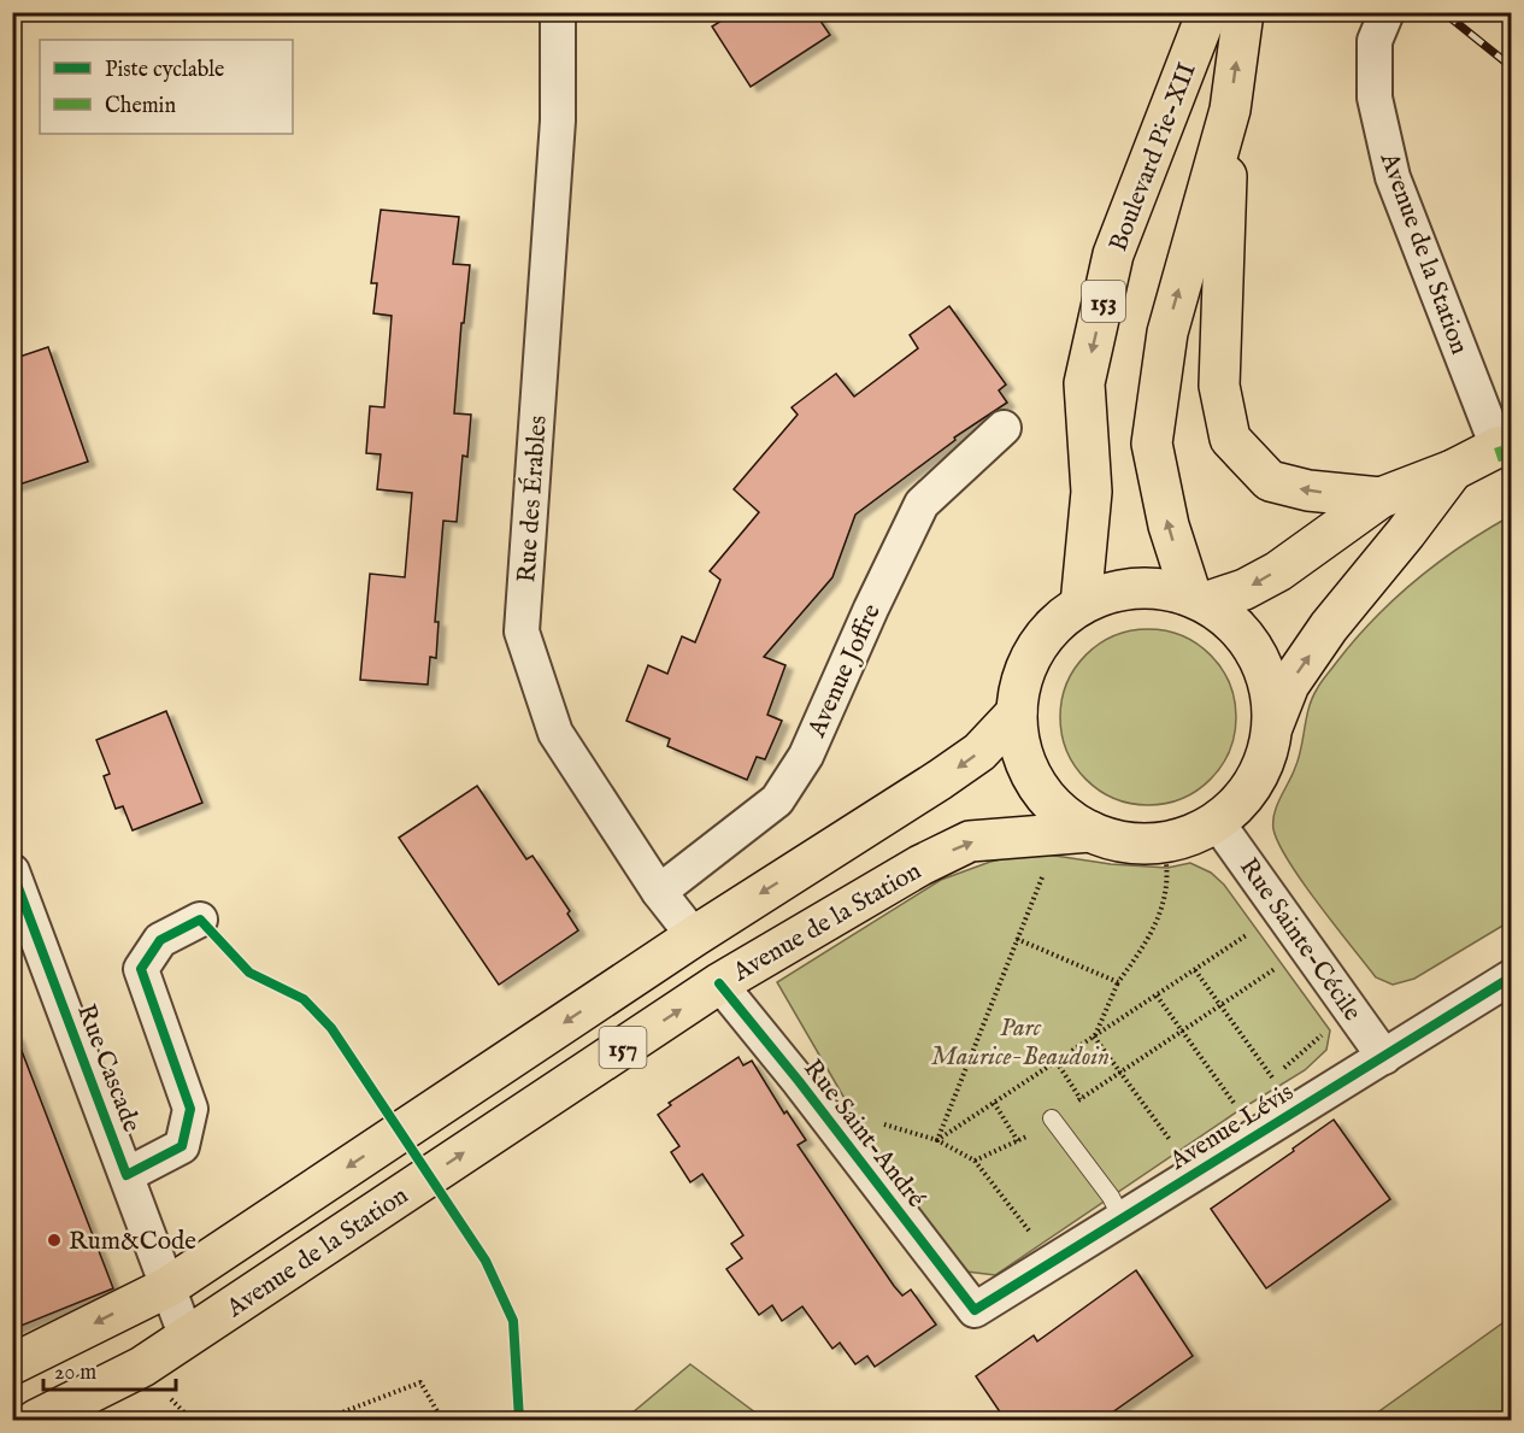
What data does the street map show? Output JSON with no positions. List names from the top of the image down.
{
  "streets": {
    "main road": [
      "Boulevard Pie-XII",
      "Avenue de la Station",
      "153",
      "157"
    ],
    "street": [
      "Rue des Érables",
      "Avenue Joffre",
      "Rue Sainte-Cécile",
      "Rue Cascade",
      "Avenue Lévis",
      "Rue Saint-André"
    ]
  },
  "crossings": [
    ["Boulevard Pie-XII", "Avenue de la Station"],
    ["Boulevard Pie-XII", "Rue Sainte-Cécile"],
    ["Avenue de la Station", "Rue des Érables"],
    ["Avenue de la Station", "Rue Sainte-Cécile"],
    ["Avenue de la Station", "Rue Cascade"],
    ["Avenue de la Station", "Rue Saint-André"],
    ["Rue des Érables", "Avenue Joffre"],
    ["Rue Sainte-Cécile", "Avenue Lévis"],
    ["Avenue Lévis", "Rue Saint-André"]
  ],
  "parks": ["Parc Maurice-Beaudoin"],
  "places": ["Rum&Code"],
  "legend": ["Piste cyclable", "Chemin"],
  "scale_bar": "20 m"
}
